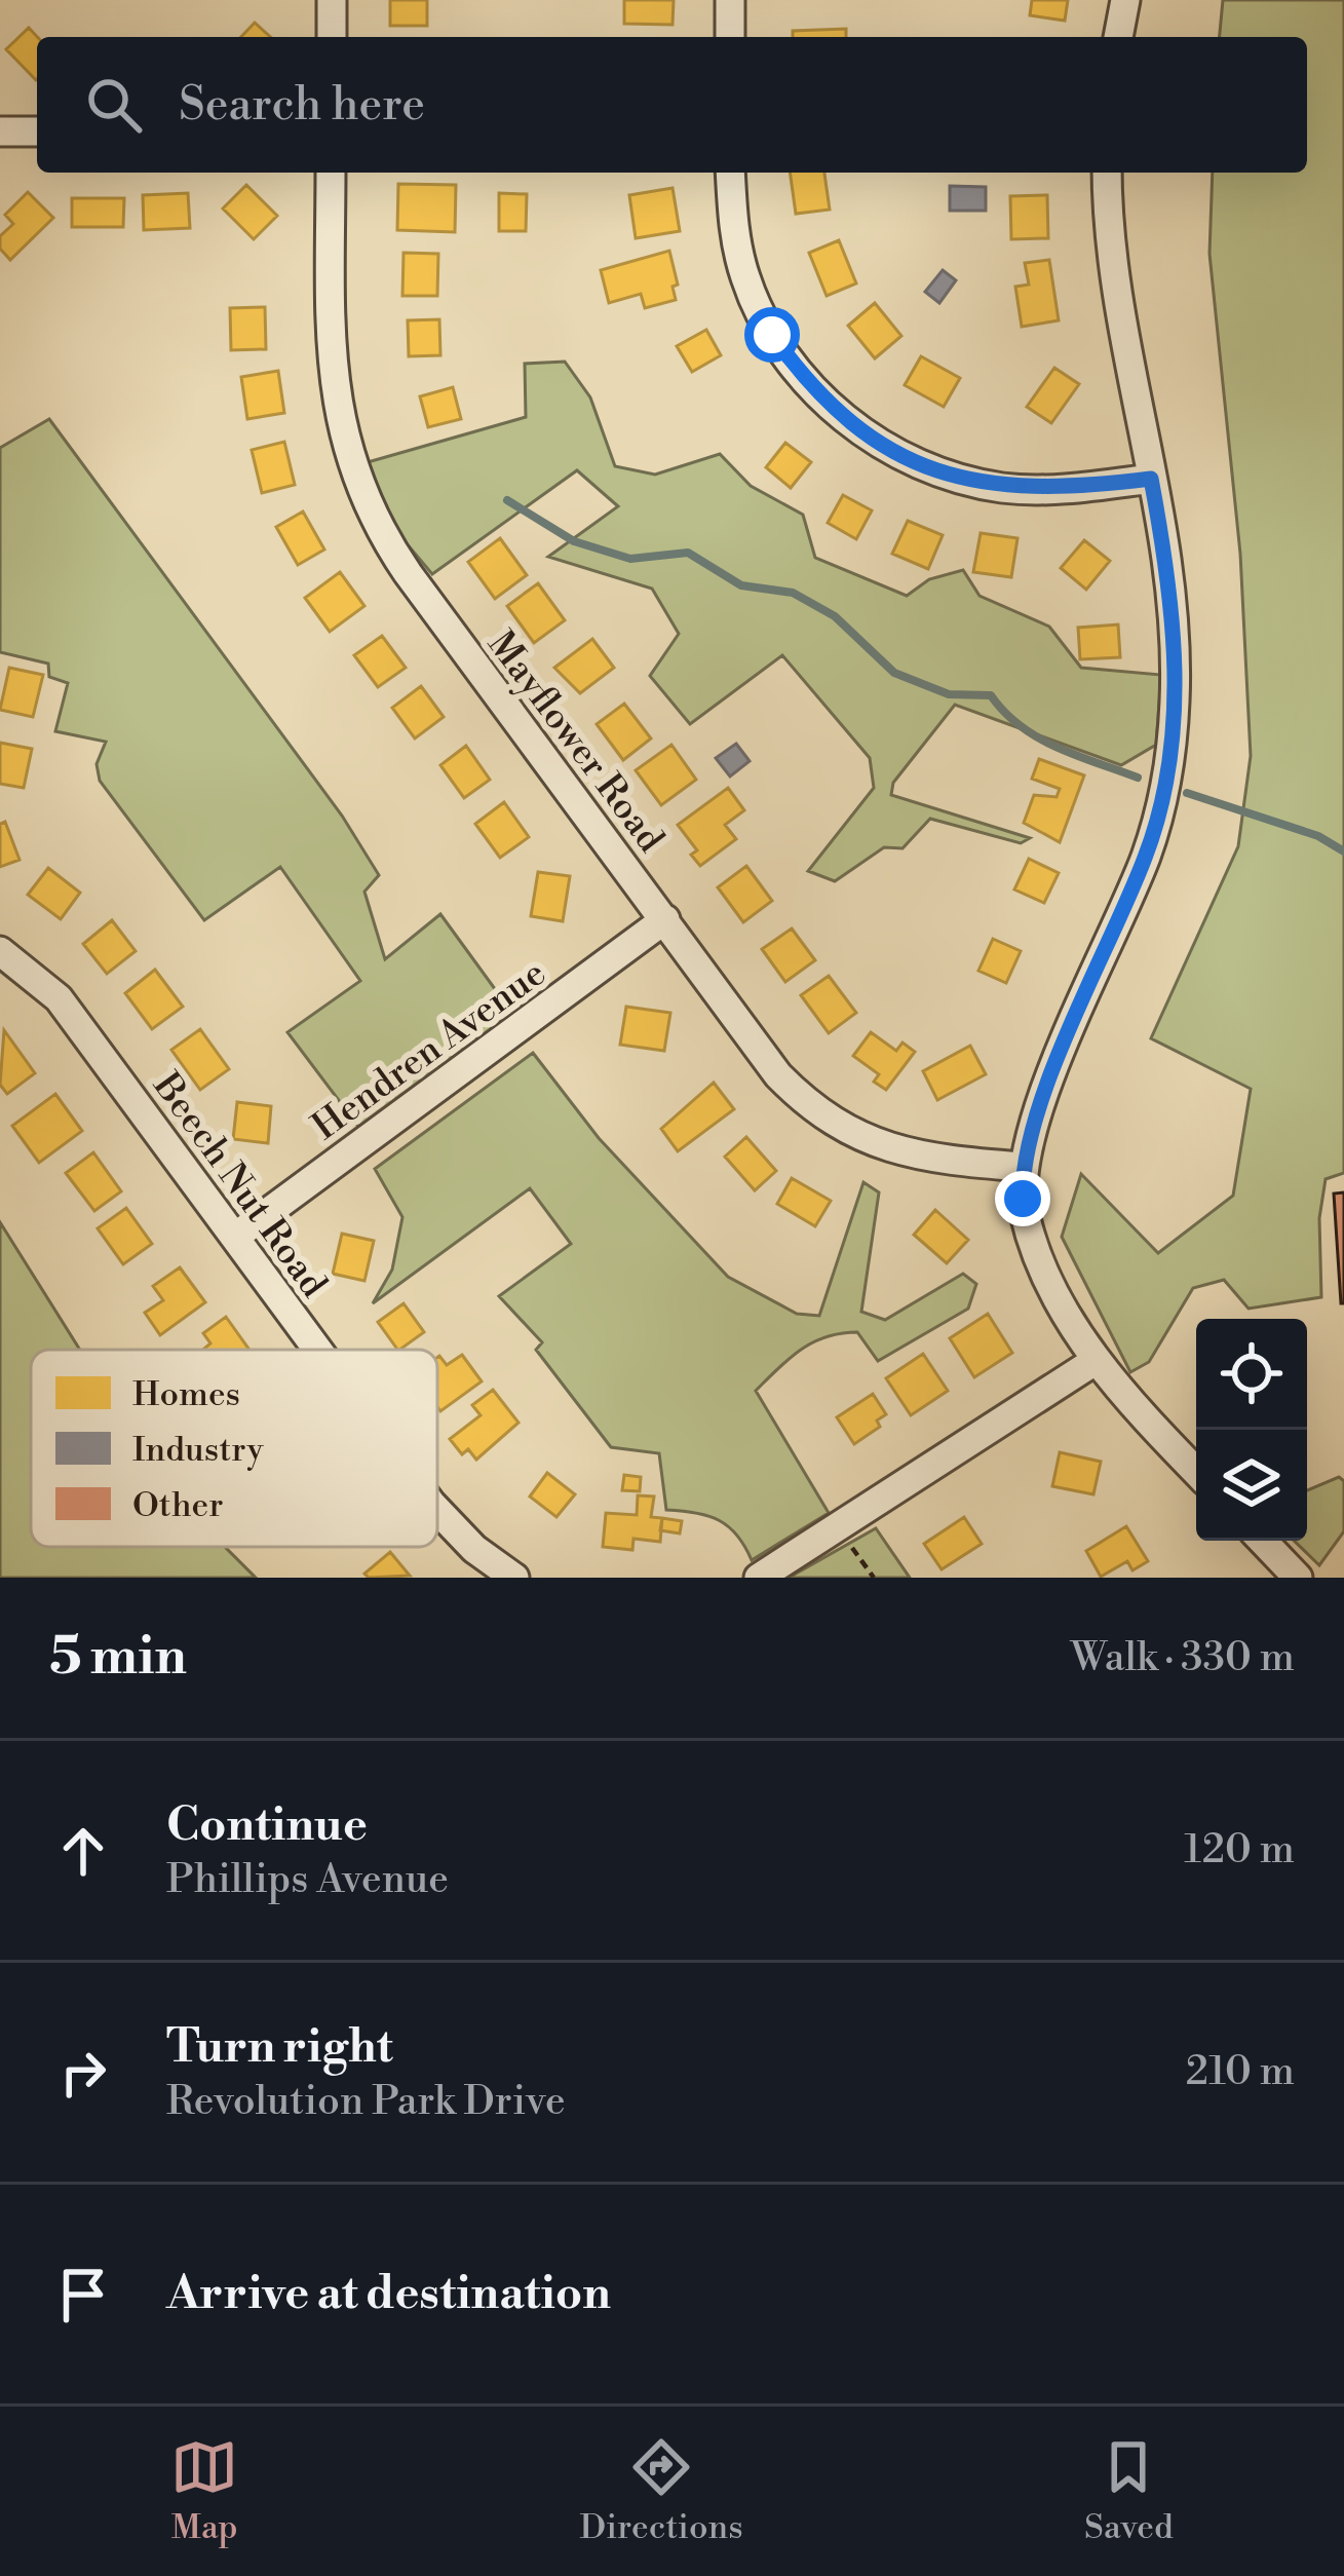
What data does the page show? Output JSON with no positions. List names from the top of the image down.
{
  "streets": {
    "street": ["Mayflower Road", "Hendren Avenue", "Beech Nut Road"]
  },
  "crossings": [
    ["Mayflower Road", "Hendren Avenue"],
    ["Hendren Avenue", "Beech Nut Road"]
  ],
  "legend": ["Homes", "Industry", "Other"],
  "page": {
    "search": "Search here",
    "heading": ["5 min", "Walk · 330 m"],
    "list": [
      ["Continue", "Phillips Avenue", "120 m"],
      ["Turn right", "Revolution Park Drive", "210 m"],
      "Arrive at destination"
    ],
    "nav": ["Map", "Directions", "Saved"]
  }
}
